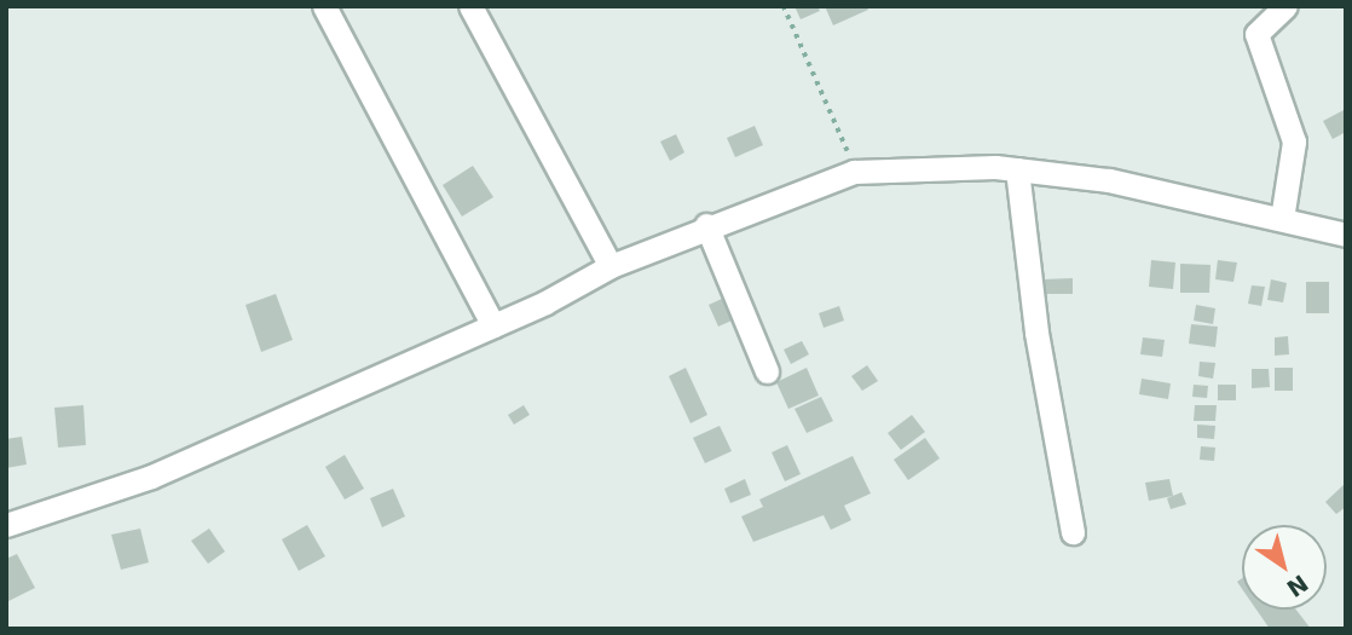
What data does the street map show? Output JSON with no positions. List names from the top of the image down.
{
  "north": "bottom right"
}
